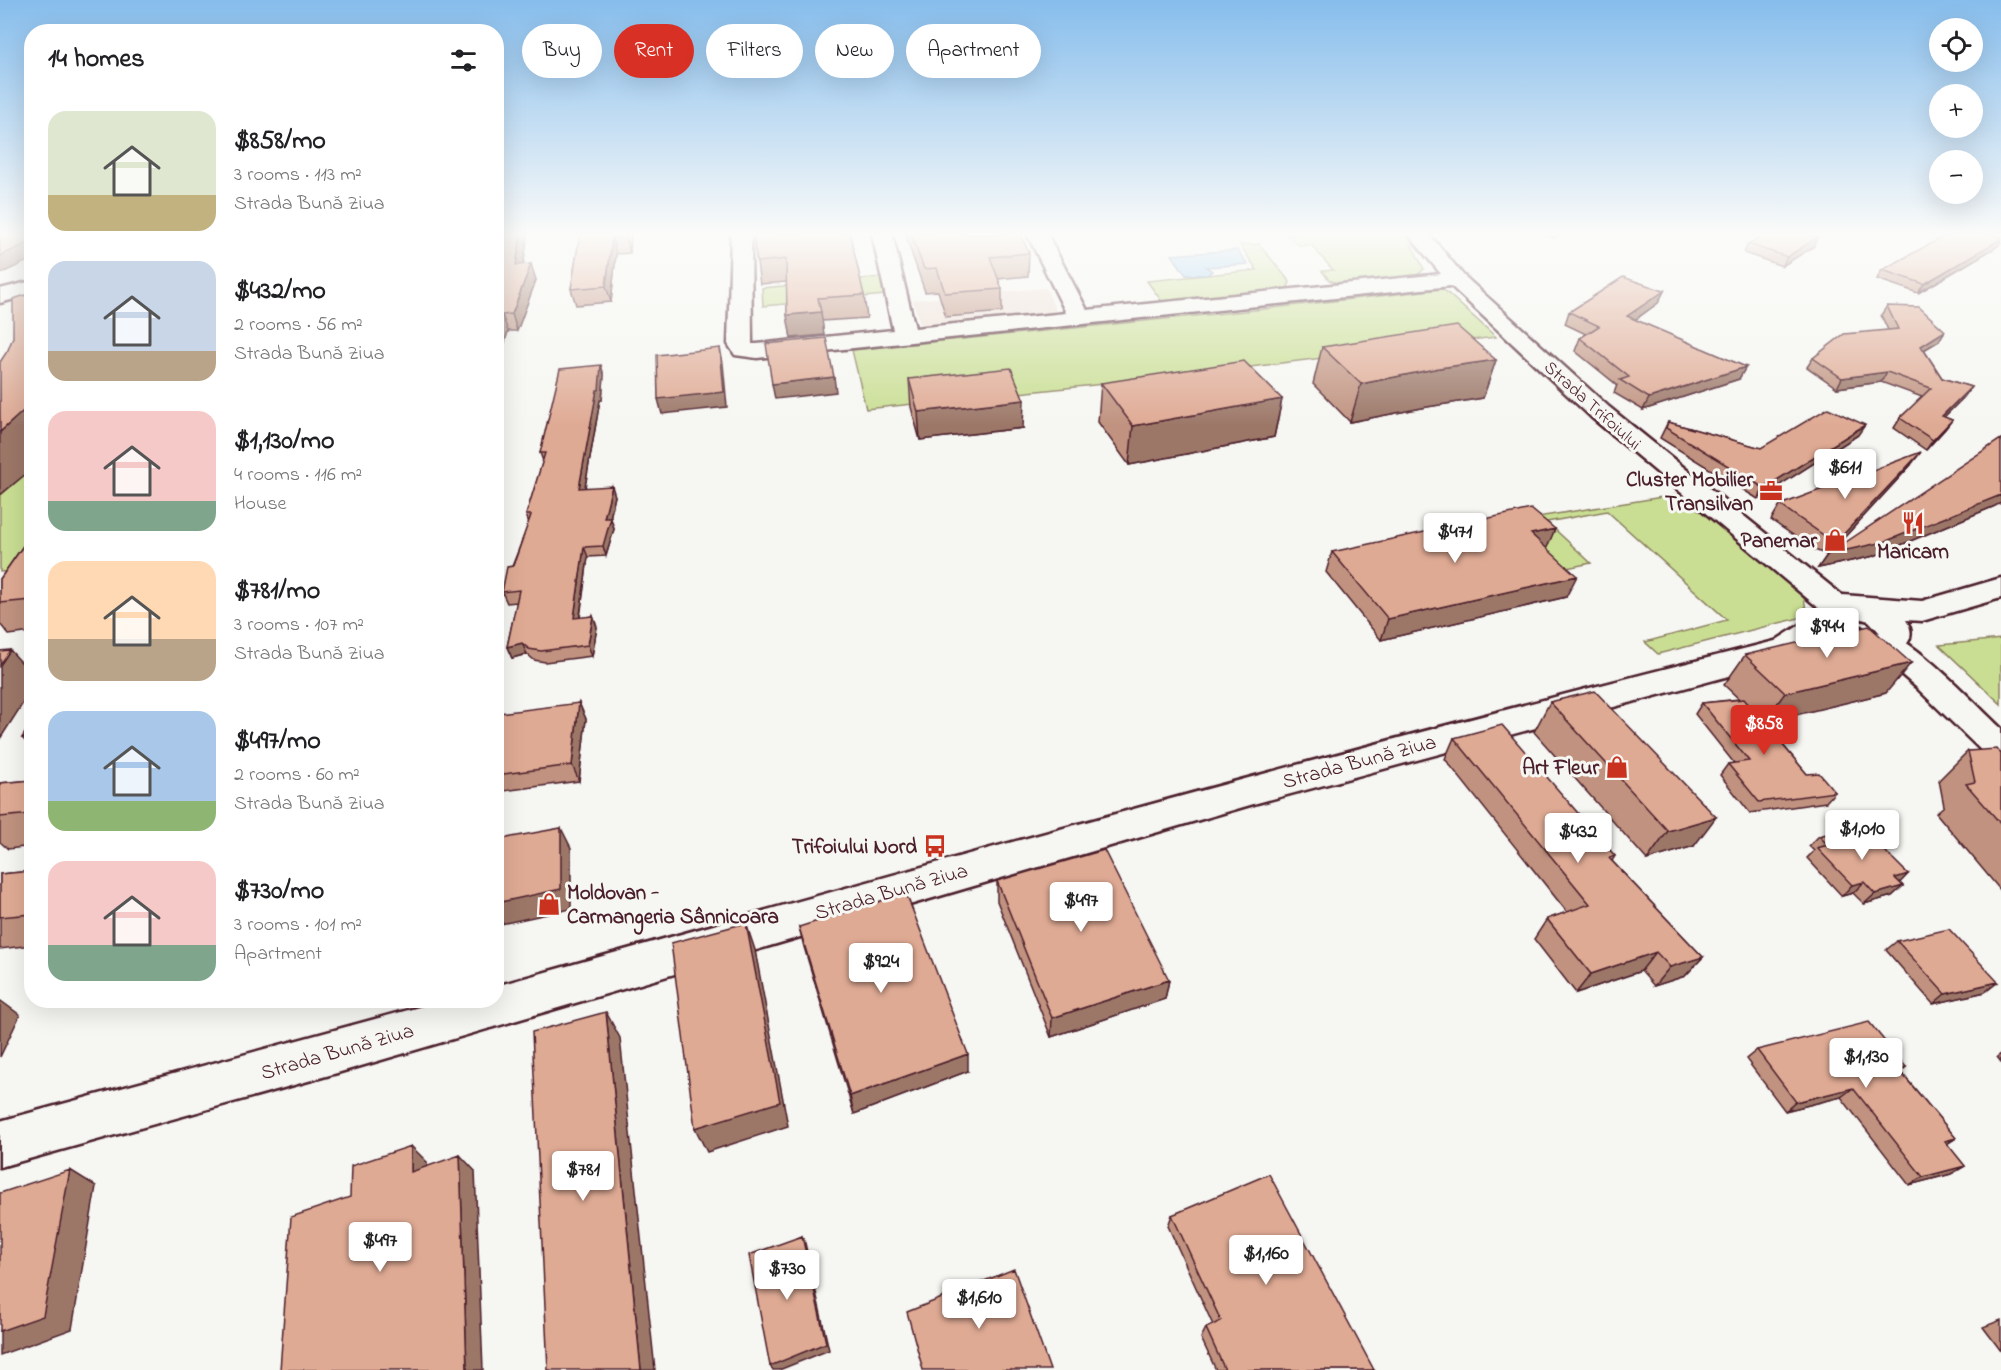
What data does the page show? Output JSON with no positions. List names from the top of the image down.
{
  "streets": {
    "street": ["Strada Trifoiului", "Strada Bună Ziua"]
  },
  "crossings": [
    ["Strada Trifoiului", "Strada Bună Ziua"]
  ],
  "places": {
    "office": ["Cluster Mobilier Transilvan"],
    "restaurant": ["Maricarn"],
    "shop": ["Panemar", "Art Fleur", "Moldovan - Carmangeria Sânnicoara"],
    "bus stop": ["Trifoiului Nord"]
  },
  "page": {
    "map_buttons": ["+", "−"],
    "chip": [
      "Buy",
      "Rent",
      "Filters",
      "New",
      "Apartment"
    ],
    "heading": "14 homes",
    "list": [
      {
        "name": "$858/mo",
        "note": "3 rooms · 113 m² · Strada Bună Ziua"
      },
      {
        "name": "$432/mo",
        "note": "2 rooms · 56 m² · Strada Bună Ziua"
      },
      {
        "name": "$1,130/mo",
        "note": "4 rooms · 116 m² · House"
      },
      {
        "name": "$781/mo",
        "note": "3 rooms · 107 m² · Strada Bună Ziua"
      },
      {
        "name": "$497/mo",
        "note": "2 rooms · 60 m² · Strada Bună Ziua"
      },
      {
        "name": "$730/mo",
        "note": "3 rooms · 101 m² · Apartment"
      }
    ],
    "price": [
      "$611",
      "$471",
      "$944",
      "$858",
      "$1,010",
      "$432",
      "$497",
      "$924",
      "$1,130",
      "$781",
      "$497",
      "$1,160",
      "$730",
      "$1,610"
    ]
  }
}
